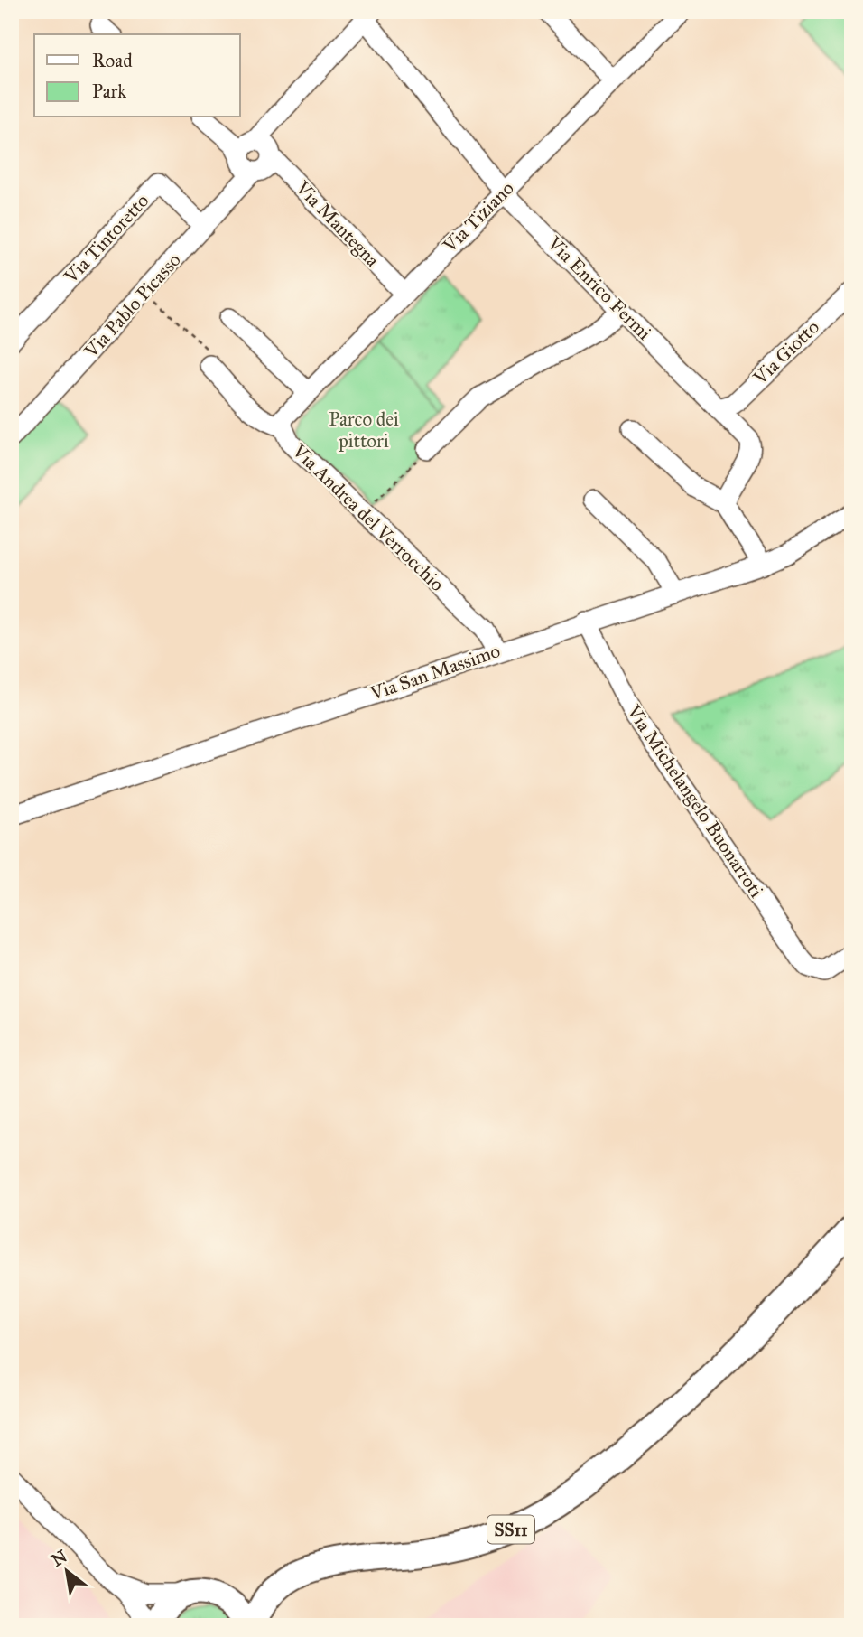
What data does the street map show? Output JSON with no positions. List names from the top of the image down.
{
  "streets": {
    "main road": ["SS11"],
    "street": [
      "Via Tiziano",
      "Via Mantegna",
      "Via Tintoretto",
      "Via Enrico Fermi",
      "Via Pablo Picasso",
      "Via Giotto",
      "Via Andrea del Verrocchio",
      "Via San Massimo",
      "Via Michelangelo Buonarroti"
    ]
  },
  "crossings": [
    ["Via Tiziano", "Via Mantegna"],
    ["Via Tiziano", "Via Enrico Fermi"],
    ["Via Tiziano", "Via Andrea del Verrocchio"],
    ["Via Mantegna", "Via Pablo Picasso"],
    ["Via Tintoretto", "Via Pablo Picasso"],
    ["Via Enrico Fermi", "Via Giotto"],
    ["Via Andrea del Verrocchio", "Via San Massimo"],
    ["Via San Massimo", "Via Michelangelo Buonarroti"]
  ],
  "parks": ["Parco dei pittori"],
  "legend": ["Road", "Park"],
  "north": "top left"
}
